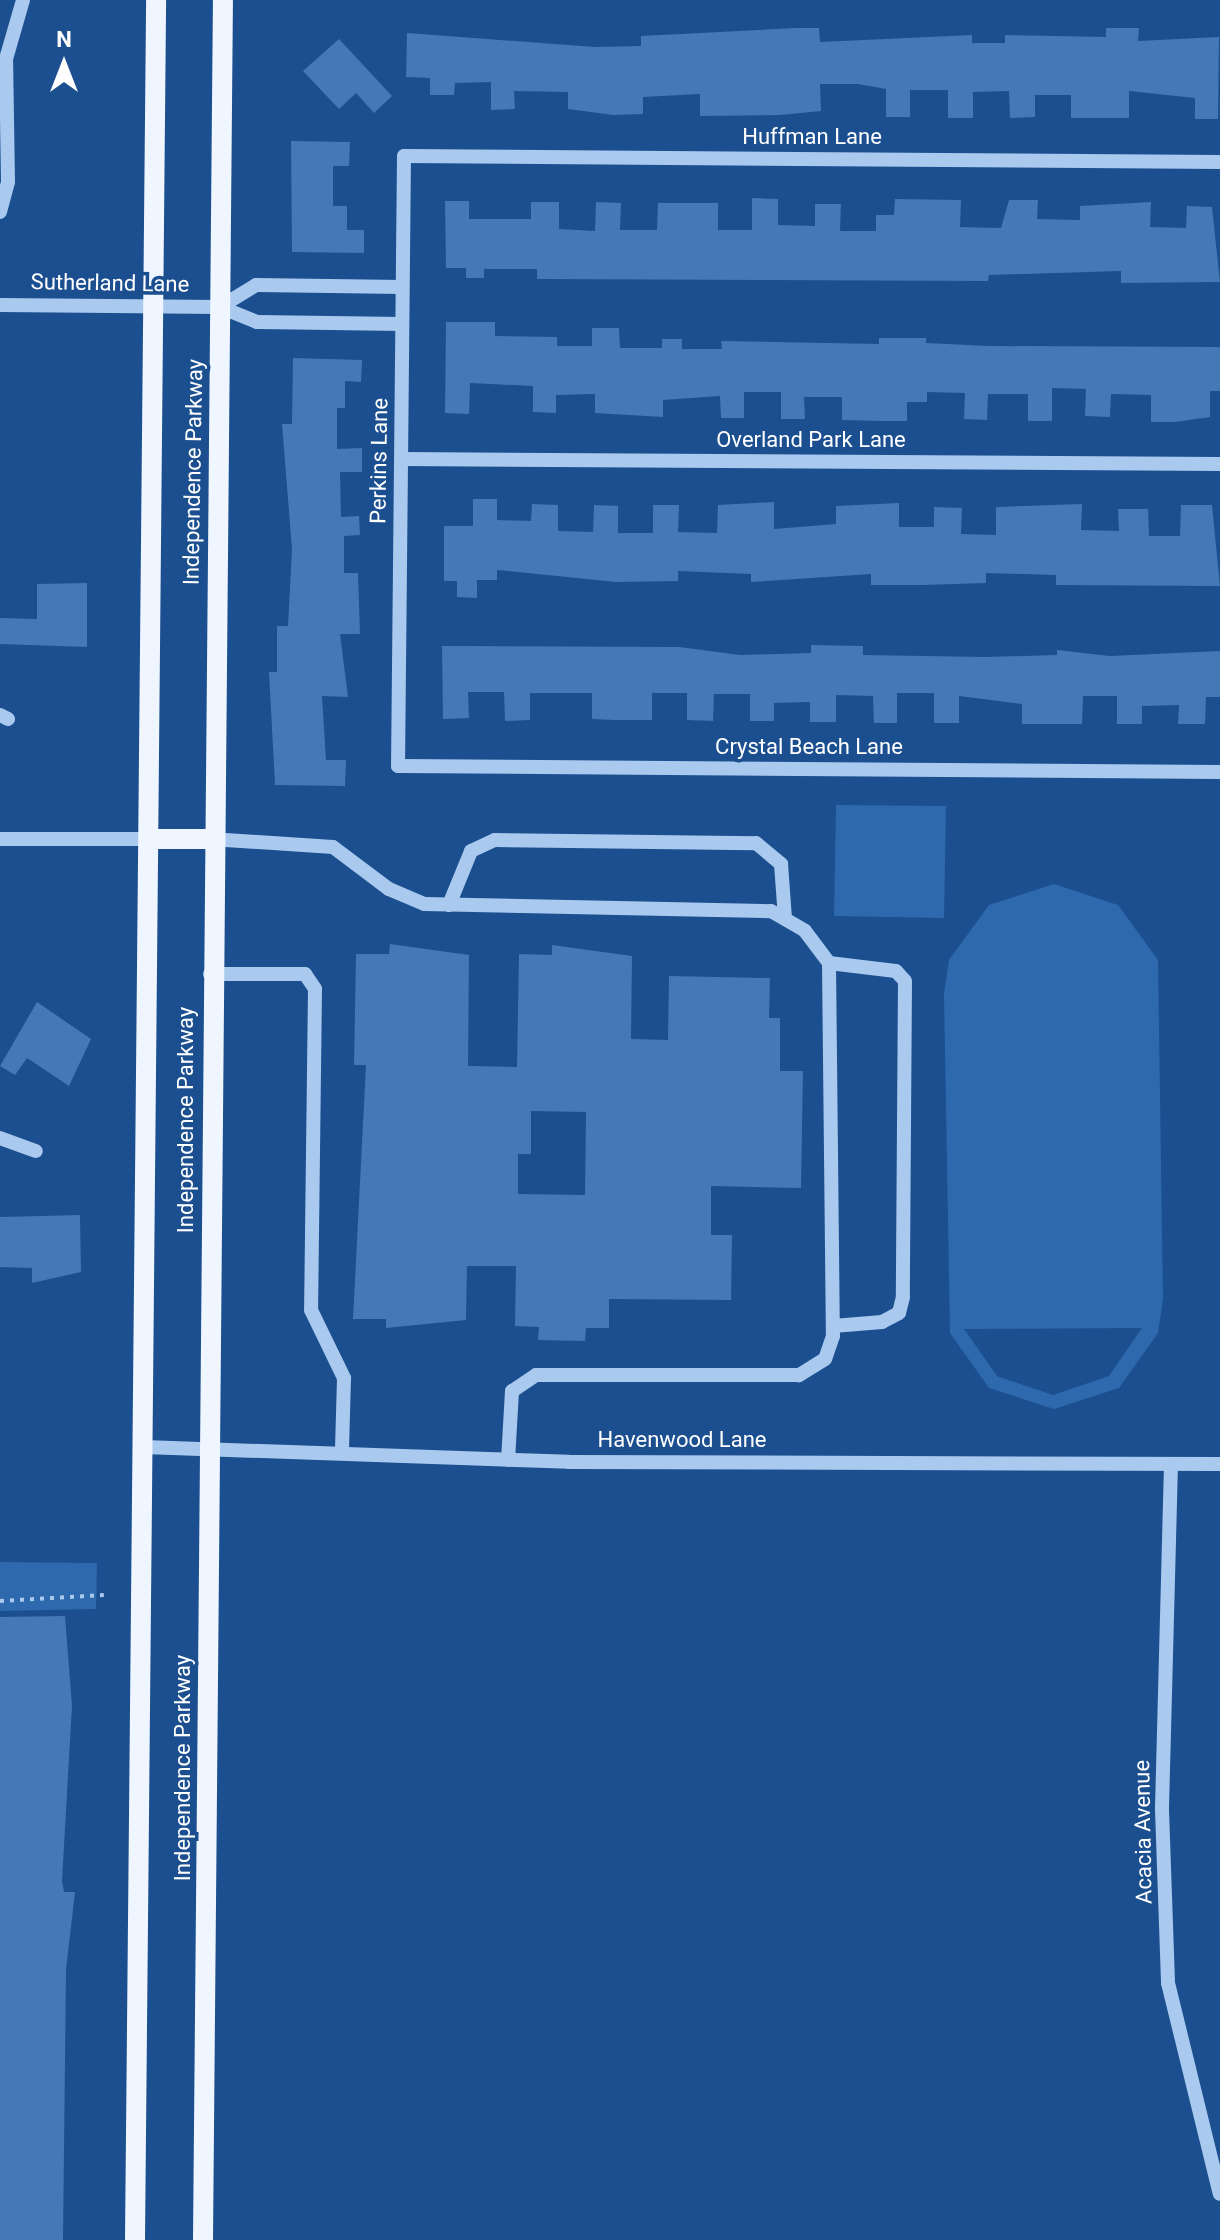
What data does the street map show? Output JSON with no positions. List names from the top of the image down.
{
  "streets": {
    "main road": ["Independence Parkway"],
    "street": [
      "Huffman Lane",
      "Sutherland Lane",
      "Overland Park Lane",
      "Perkins Lane",
      "Crystal Beach Lane",
      "Havenwood Lane",
      "Acacia Avenue"
    ]
  },
  "crossings": [
    ["Huffman Lane", "Perkins Lane"],
    ["Sutherland Lane", "Perkins Lane"],
    ["Sutherland Lane", "Independence Parkway"],
    ["Overland Park Lane", "Perkins Lane"],
    ["Perkins Lane", "Crystal Beach Lane"],
    ["Independence Parkway", "Havenwood Lane"],
    ["Havenwood Lane", "Acacia Avenue"]
  ],
  "north": "top"
}
